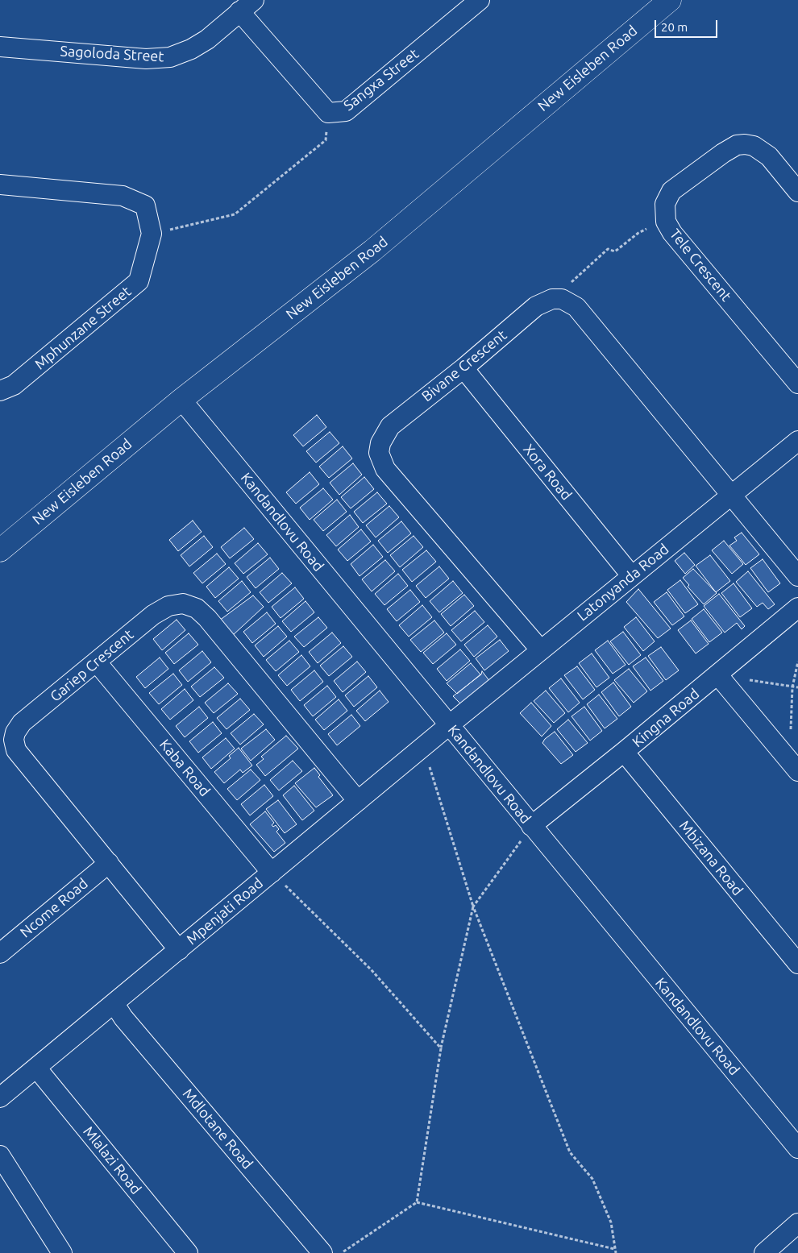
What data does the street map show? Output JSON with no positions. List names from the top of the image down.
{
  "streets": {
    "main road": ["New Eisleben Road"],
    "street": [
      "Sagoloda Street",
      "Sangxa Street",
      "Tele Crescent",
      "Mphunzane Street",
      "Bivane Crescent",
      "Xora Road",
      "Kandandlovu Road",
      "Latonyanda Road",
      "Gariep Crescent",
      "Kingna Road",
      "Kaba Road",
      "Mbizana Road",
      "Ncome Road",
      "Mpenjati Road",
      "Mdlotane Road",
      "Mlalazi Road"
    ]
  },
  "crossings": [
    ["Sagoloda Street", "Sangxa Street"],
    ["New Eisleben Road", "Kandandlovu Road"],
    ["Bivane Crescent", "Xora Road"],
    ["Bivane Crescent", "Latonyanda Road"],
    ["Xora Road", "Latonyanda Road"],
    ["Kandandlovu Road", "Latonyanda Road"],
    ["Kandandlovu Road", "Kingna Road"],
    ["Kandandlovu Road", "Mpenjati Road"],
    ["Latonyanda Road", "Mpenjati Road"],
    ["Gariep Crescent", "Kaba Road"],
    ["Gariep Crescent", "Ncome Road"],
    ["Gariep Crescent", "Mpenjati Road"],
    ["Kingna Road", "Mbizana Road"],
    ["Kaba Road", "Mpenjati Road"],
    ["Mpenjati Road", "Mdlotane Road"],
    ["Mpenjati Road", "Mlalazi Road"]
  ],
  "scale_bar": "20 m"
}
